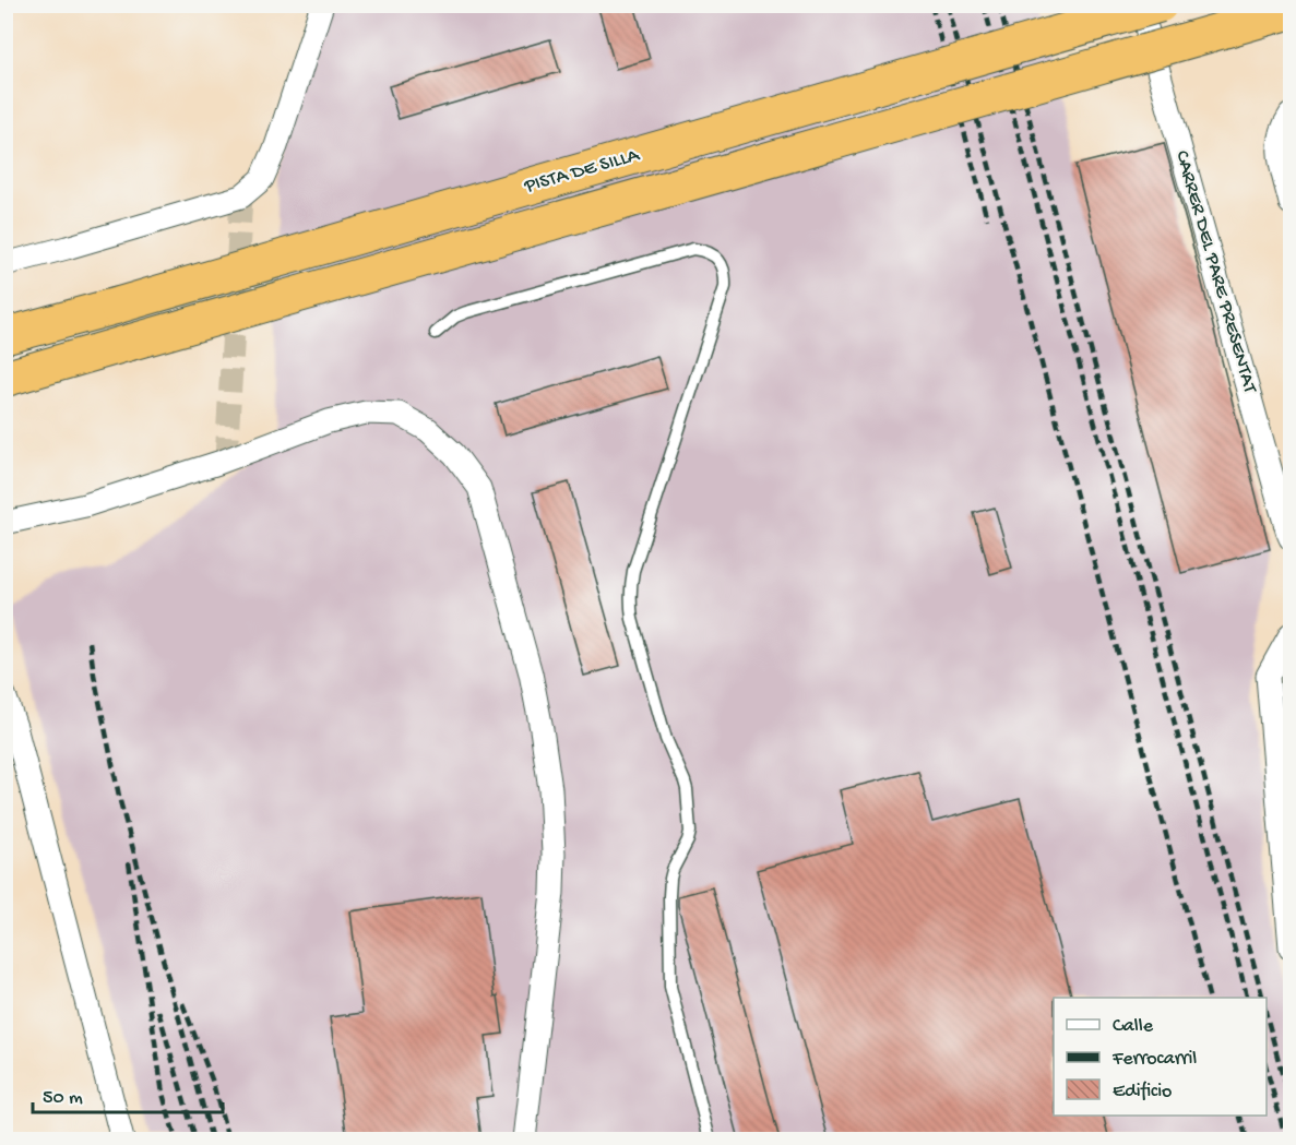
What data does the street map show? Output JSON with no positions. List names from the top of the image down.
{
  "streets": {
    "highway": ["PISTA DE SILLA"],
    "street": ["CARRER DEL PARE PRESENTAT"]
  },
  "legend": ["Calle", "Ferrocarril", "Edificio"],
  "scale_bar": "50 m"
}
